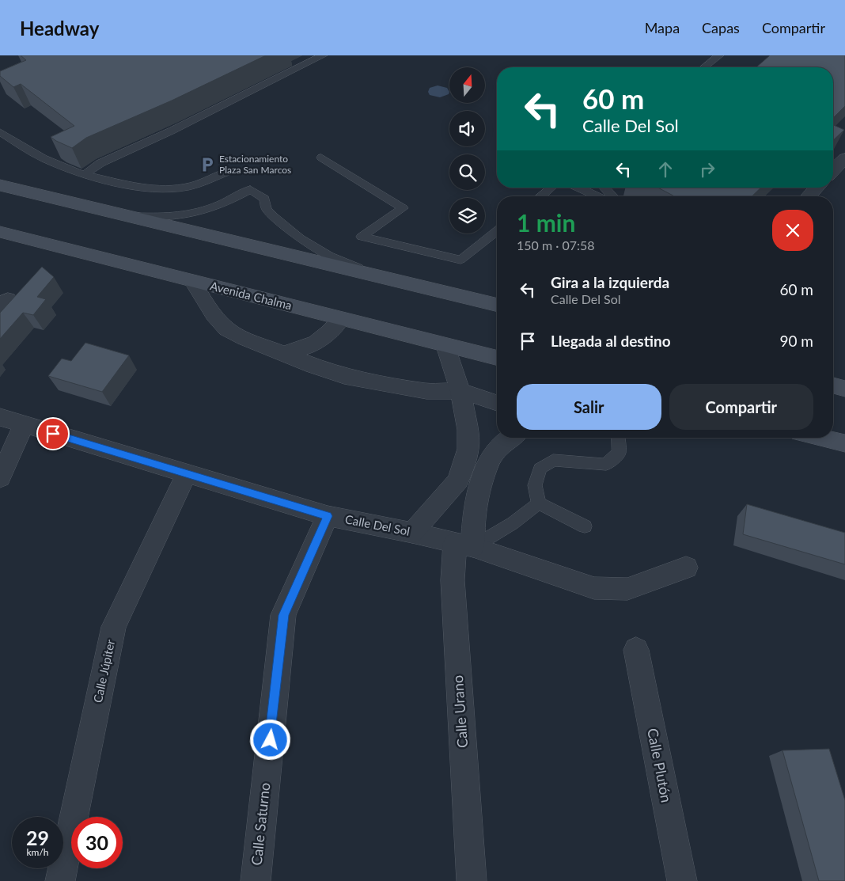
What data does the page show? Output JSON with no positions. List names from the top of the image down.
{
  "streets": {
    "main road": ["Avenida Chalma"],
    "street": [
      "Calle Del Sol",
      "Calle Júpiter",
      "Calle Urano",
      "Calle Plutón",
      "Calle Saturno"
    ]
  },
  "crossings": [
    ["Calle Del Sol", "Calle Júpiter"],
    ["Calle Del Sol", "Calle Urano"],
    ["Calle Del Sol", "Calle Saturno"]
  ],
  "places": {
    "parking": ["Estacionamiento Plaza San Marcos"]
  },
  "north": "top",
  "page": {
    "header": "Headway",
    "nav": ["Mapa", "Capas", "Compartir"],
    "turn": ["60 m", "Calle Del Sol"],
    "heading": ["1 min", "150 m · 07:58"],
    "list": [
      {
        "name": "Gira a la izquierda",
        "note": "Calle Del Sol",
        "value": "60 m"
      },
      {
        "name": "Llegada al destino",
        "value": "90 m"
      }
    ],
    "buttons": ["Salir", "Compartir"],
    "speed": "29 km/h",
    "limit": "30"
  }
}
